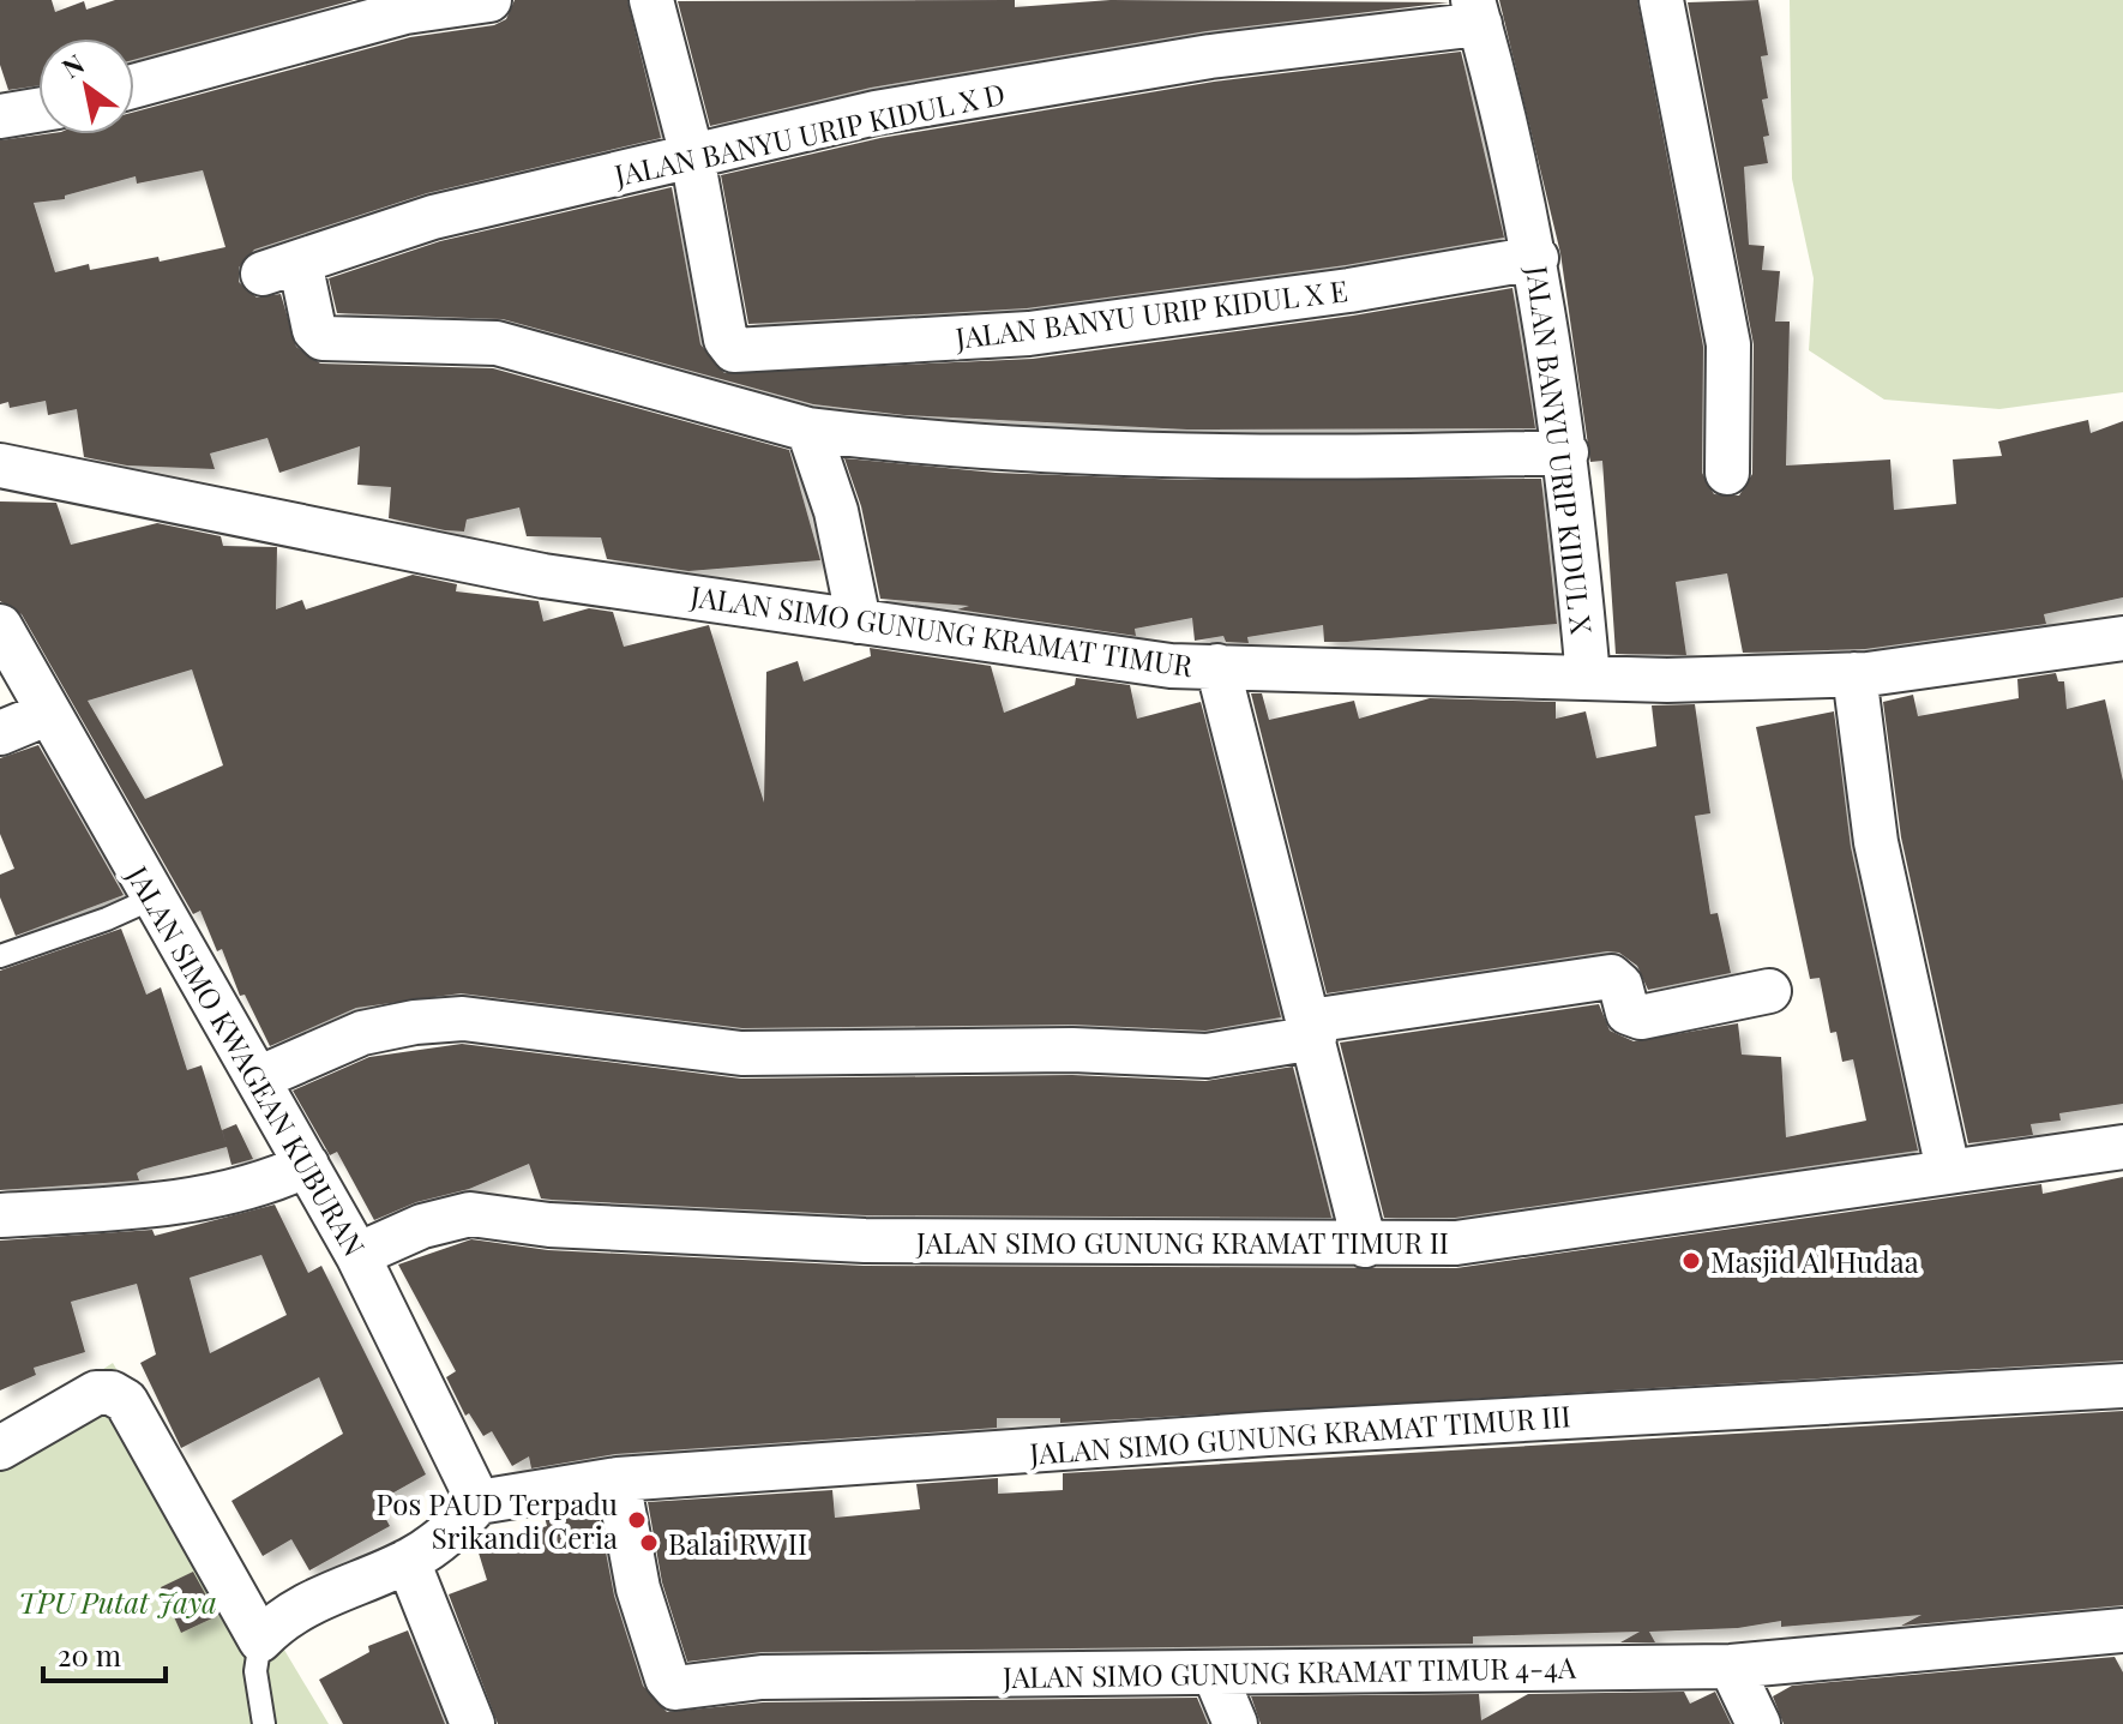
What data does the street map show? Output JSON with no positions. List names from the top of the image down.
{
  "streets": {
    "street": [
      "JALAN BANYU URIP KIDUL X D",
      "JALAN BANYU URIP KIDUL X E",
      "JALAN BANYU URIP KIDUL X",
      "JALAN SIMO GUNUNG KRAMAT TIMUR",
      "JALAN SIMO KWAGEAN KUBURAN",
      "JALAN SIMO GUNUNG KRAMAT TIMUR II",
      "JALAN SIMO GUNUNG KRAMAT TIMUR III",
      "JALAN SIMO GUNUNG KRAMAT TIMUR 4-4A"
    ]
  },
  "crossings": [
    ["JALAN BANYU URIP KIDUL X D", "JALAN BANYU URIP KIDUL X E"],
    ["JALAN BANYU URIP KIDUL X D", "JALAN BANYU URIP KIDUL X"],
    ["JALAN BANYU URIP KIDUL X E", "JALAN BANYU URIP KIDUL X"],
    ["JALAN BANYU URIP KIDUL X", "JALAN SIMO GUNUNG KRAMAT TIMUR"],
    ["JALAN SIMO KWAGEAN KUBURAN", "JALAN SIMO GUNUNG KRAMAT TIMUR II"],
    ["JALAN SIMO KWAGEAN KUBURAN", "JALAN SIMO GUNUNG KRAMAT TIMUR III"],
    ["JALAN SIMO GUNUNG KRAMAT TIMUR III", "JALAN SIMO GUNUNG KRAMAT TIMUR 4-4A"]
  ],
  "parks": ["TPU Putat Jaya"],
  "places": ["Masjid Al Hudaa", "Pos PAUD Terpadu Srikandi Ceria", "Balai RW II"],
  "scale_bar": "20 m",
  "north": "top left"
}
